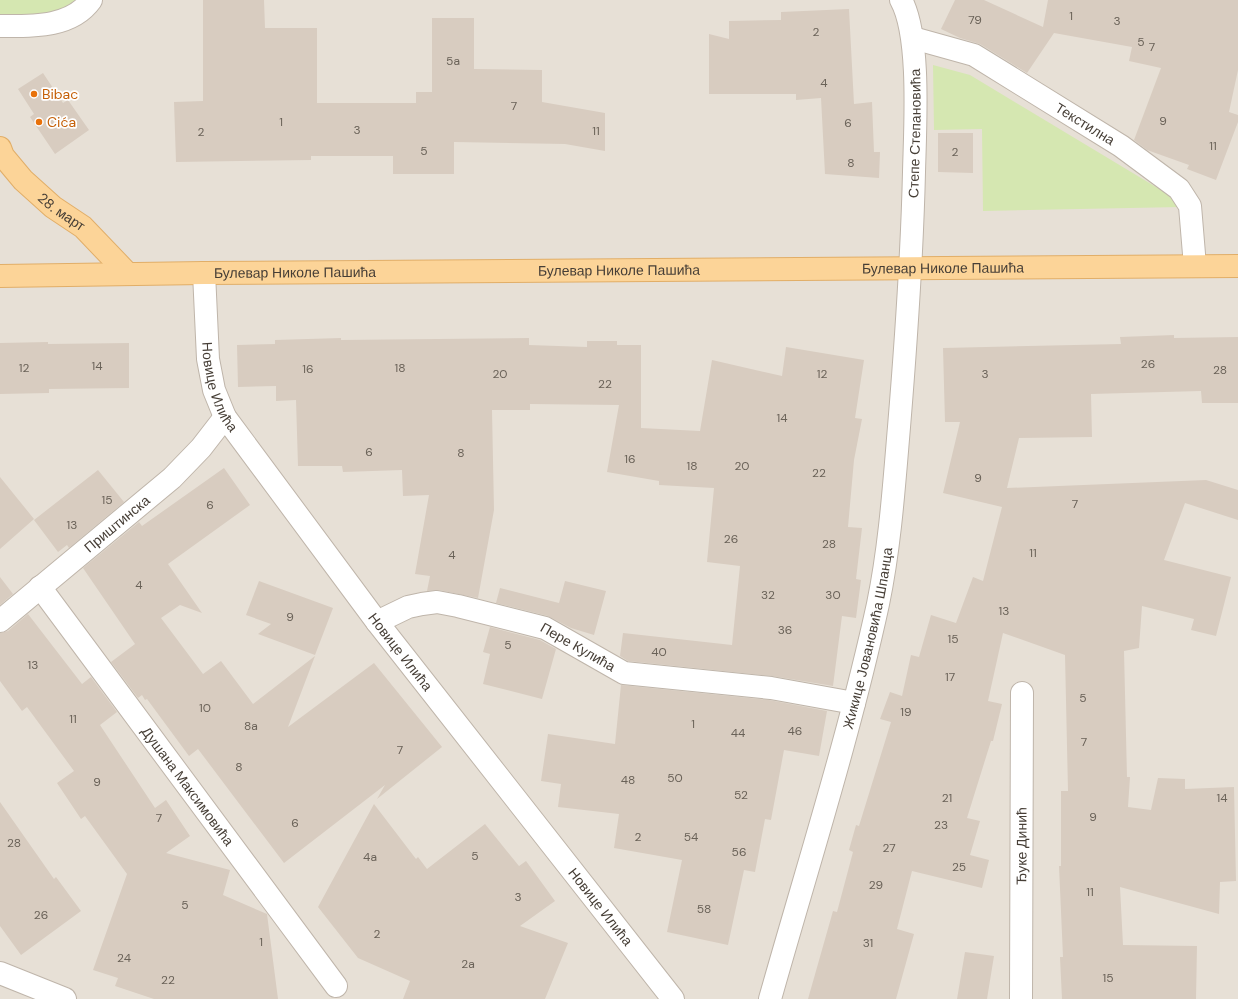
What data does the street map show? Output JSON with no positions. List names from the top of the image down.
{
  "streets": {
    "main road": ["28. март", "Булевар Николе Пашића"],
    "street": [
      "Текстилна",
      "Степе Степановића",
      "Новице Илића",
      "Приштинска",
      "Жикице Јовановића Шпанца",
      "Пере Кулића",
      "Душана Максимовића",
      "Ђуке Динић"
    ]
  },
  "crossings": [
    ["Текстилна", "Степе Степановића"],
    ["Текстилна", "Булевар Николе Пашића"],
    ["Степе Степановића", "Булевар Николе Пашића"],
    ["Степе Степановића", "Жикице Јовановића Шпанца"],
    ["28. март", "Булевар Николе Пашића"],
    ["Булевар Николе Пашића", "Новице Илића"],
    ["Булевар Николе Пашића", "Жикице Јовановића Шпанца"],
    ["Новице Илића", "Приштинска"],
    ["Новице Илића", "Пере Кулића"],
    ["Приштинска", "Душана Максимовића"],
    ["Жикице Јовановића Шпанца", "Пере Кулића"]
  ],
  "places": ["Bibac", "Cića"],
  "house_numbers": [
    "1",
    "79",
    "3",
    "2",
    "5",
    "7",
    "5a",
    "4",
    "7",
    "9",
    "1",
    "6",
    "3",
    "11",
    "2",
    "11",
    "5",
    "2",
    "8",
    "26",
    "14",
    "12",
    "18",
    "16",
    "28",
    "20",
    "12",
    "3",
    "22",
    "14",
    "6",
    "8",
    "16",
    "18",
    "20",
    "22",
    "9",
    "15",
    "7",
    "6",
    "13",
    "26",
    "28",
    "11",
    "4",
    "4",
    "32",
    "30",
    "13",
    "9",
    "36",
    "15",
    "5",
    "40",
    "13",
    "17",
    "5",
    "10",
    "19",
    "11",
    "1",
    "8a",
    "46",
    "44",
    "7",
    "7",
    "8",
    "50",
    "48",
    "9",
    "52",
    "21",
    "14",
    "9",
    "7",
    "6",
    "23",
    "2",
    "54",
    "28",
    "27",
    "56",
    "5",
    "4a",
    "25",
    "29",
    "11",
    "3",
    "5",
    "58",
    "26",
    "2",
    "1",
    "31",
    "24",
    "2a",
    "15",
    "22"
  ]
}
